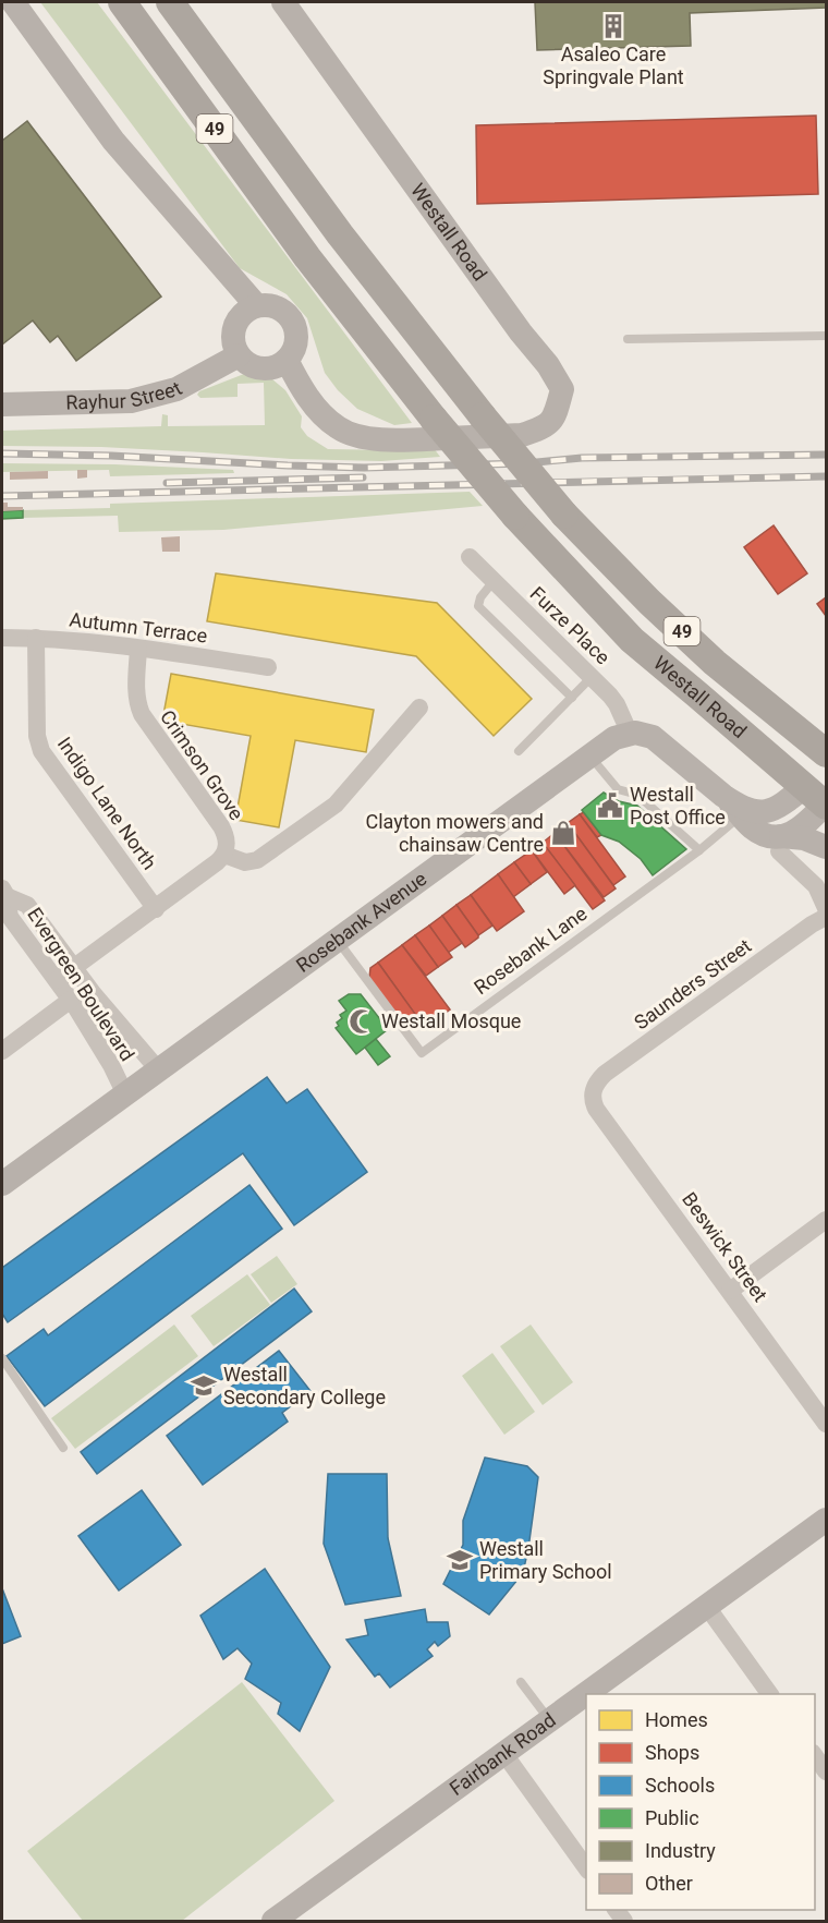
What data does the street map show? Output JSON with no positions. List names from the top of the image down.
{
  "streets": {
    "main road": [
      "49",
      "Westall Road",
      "Rayhur Street",
      "Rosebank Avenue",
      "Fairbank Road"
    ],
    "street": [
      "Furze Place",
      "Autumn Terrace",
      "Crimson Grove",
      "Indigo Lane North",
      "Evergreen Boulevard",
      "Saunders Street",
      "Beswick Street"
    ],
    "lane": ["Rosebank Lane"]
  },
  "crossings": [
    ["Westall Road", "Rayhur Street"],
    ["Furze Place", "Rosebank Avenue"],
    ["Autumn Terrace", "Crimson Grove"],
    ["Autumn Terrace", "Indigo Lane North"],
    ["Rosebank Avenue", "Rosebank Lane"],
    ["Rosebank Avenue", "Evergreen Boulevard"],
    ["Saunders Street", "Beswick Street"]
  ],
  "places": {
    "building": ["Asaleo Care Springvale Plant"],
    "public building": ["Westall Post Office"],
    "shop": ["Clayton mowers and chainsaw Centre"],
    "mosque": ["Westall Mosque"],
    "school or university": ["Westall Secondary College", "Westall Primary School"]
  },
  "legend": [
    "Homes",
    "Shops",
    "Schools",
    "Public",
    "Industry",
    "Other"
  ]
}
